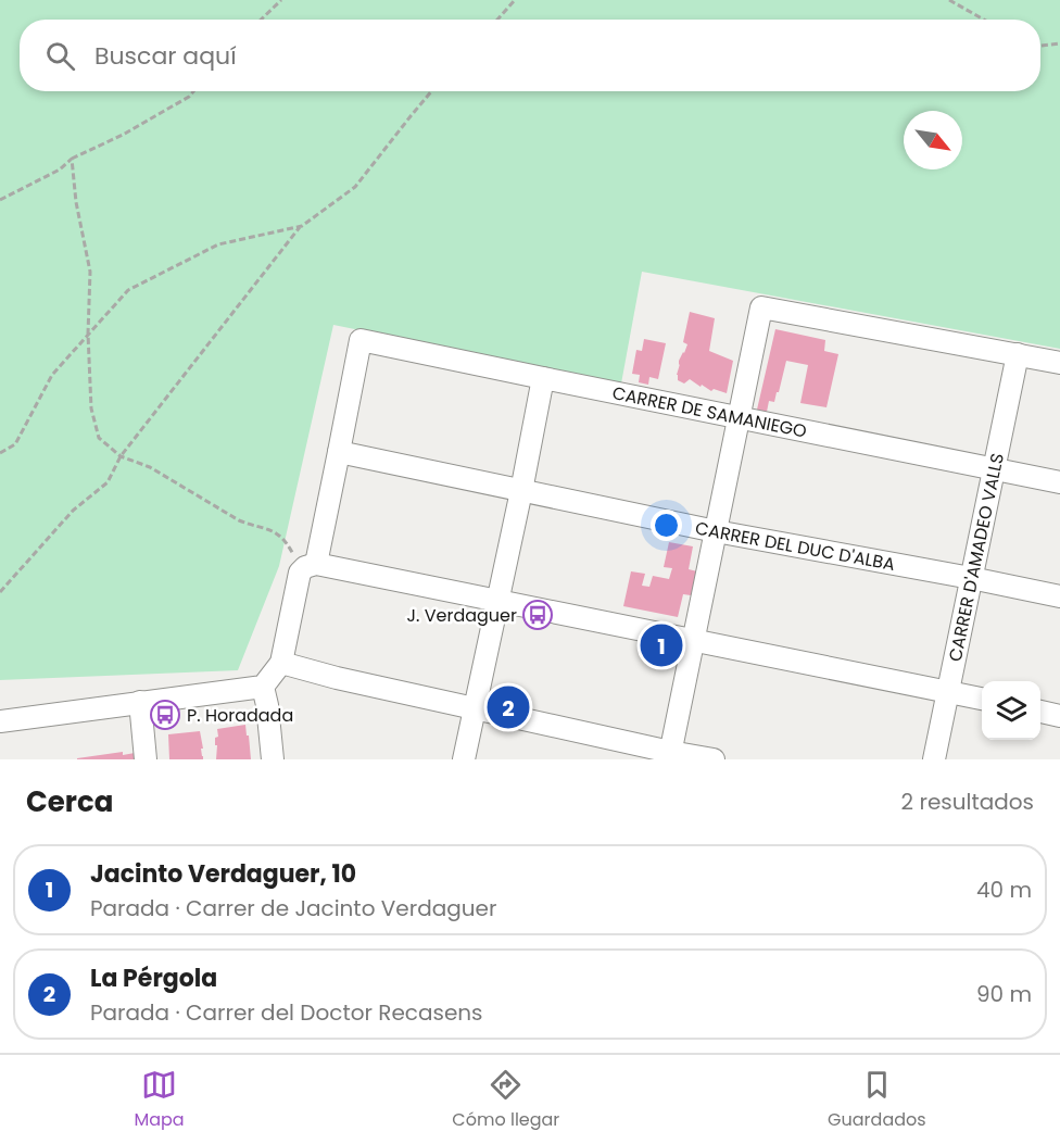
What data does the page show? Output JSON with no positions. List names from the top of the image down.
{
  "streets": {
    "street": ["CARRER DE SAMANIEGO", "CARRER DEL DUC D'ALBA", "CARRER D'AMADEO VALLS"]
  },
  "crossings": [
    ["CARRER DE SAMANIEGO", "CARRER DEL DUC D'ALBA"],
    ["CARRER DE SAMANIEGO", "CARRER D'AMADEO VALLS"],
    ["CARRER DEL DUC D'ALBA", "CARRER D'AMADEO VALLS"]
  ],
  "places": {
    "bus stop": ["J. Verdaguer", "P. Horadada"]
  },
  "north": "bottom right",
  "page": {
    "search": "Buscar aquí",
    "pins": ["1", "2"],
    "heading": ["Cerca", "2 resultados"],
    "list": [
      {
        "mark": "1",
        "name": "Jacinto Verdaguer, 10",
        "note": "Parada · Carrer de Jacinto Verdaguer",
        "value": "40 m"
      },
      {
        "mark": "2",
        "name": "La Pérgola",
        "note": "Parada · Carrer del Doctor Recasens",
        "value": "90 m"
      }
    ],
    "nav": ["Mapa", "Cómo llegar", "Guardados"]
  }
}
